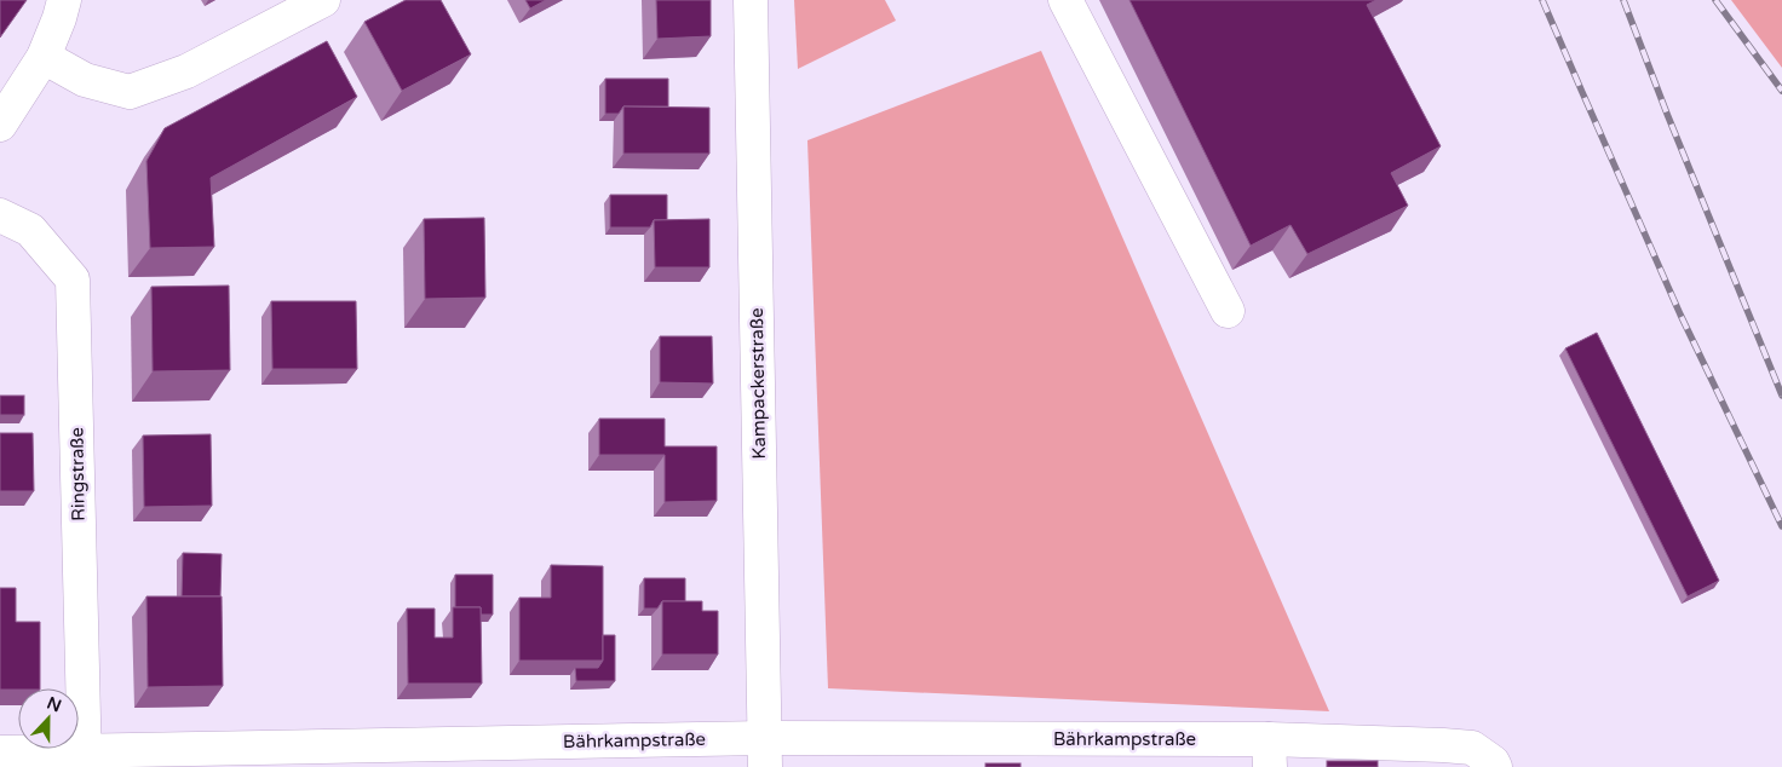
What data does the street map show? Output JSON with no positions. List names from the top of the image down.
{
  "streets": {
    "street": ["Kampackerstraße", "Ringstraße", "Bährkampstraße"]
  },
  "crossings": [
    ["Kampackerstraße", "Bährkampstraße"],
    ["Ringstraße", "Bährkampstraße"]
  ],
  "north": "top"
}
